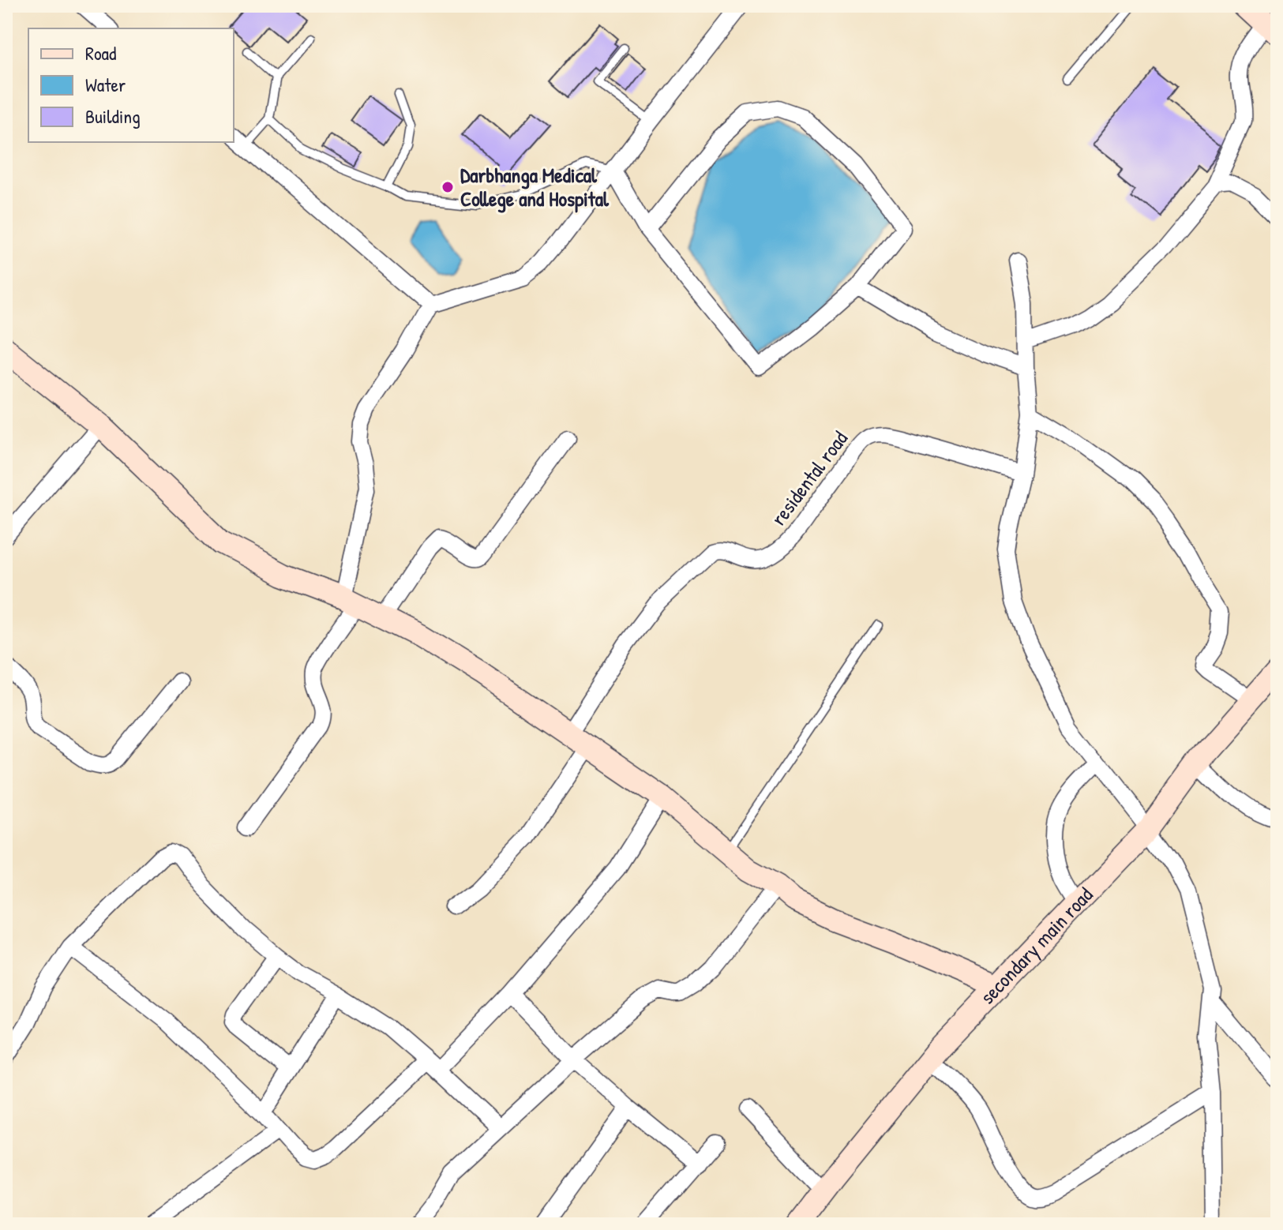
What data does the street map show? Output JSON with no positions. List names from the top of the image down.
{
  "streets": {
    "street": ["residental road", "secondary main road"]
  },
  "places": ["Darbhanga Medical College and Hospital"],
  "legend": ["Road", "Water", "Building"]
}
